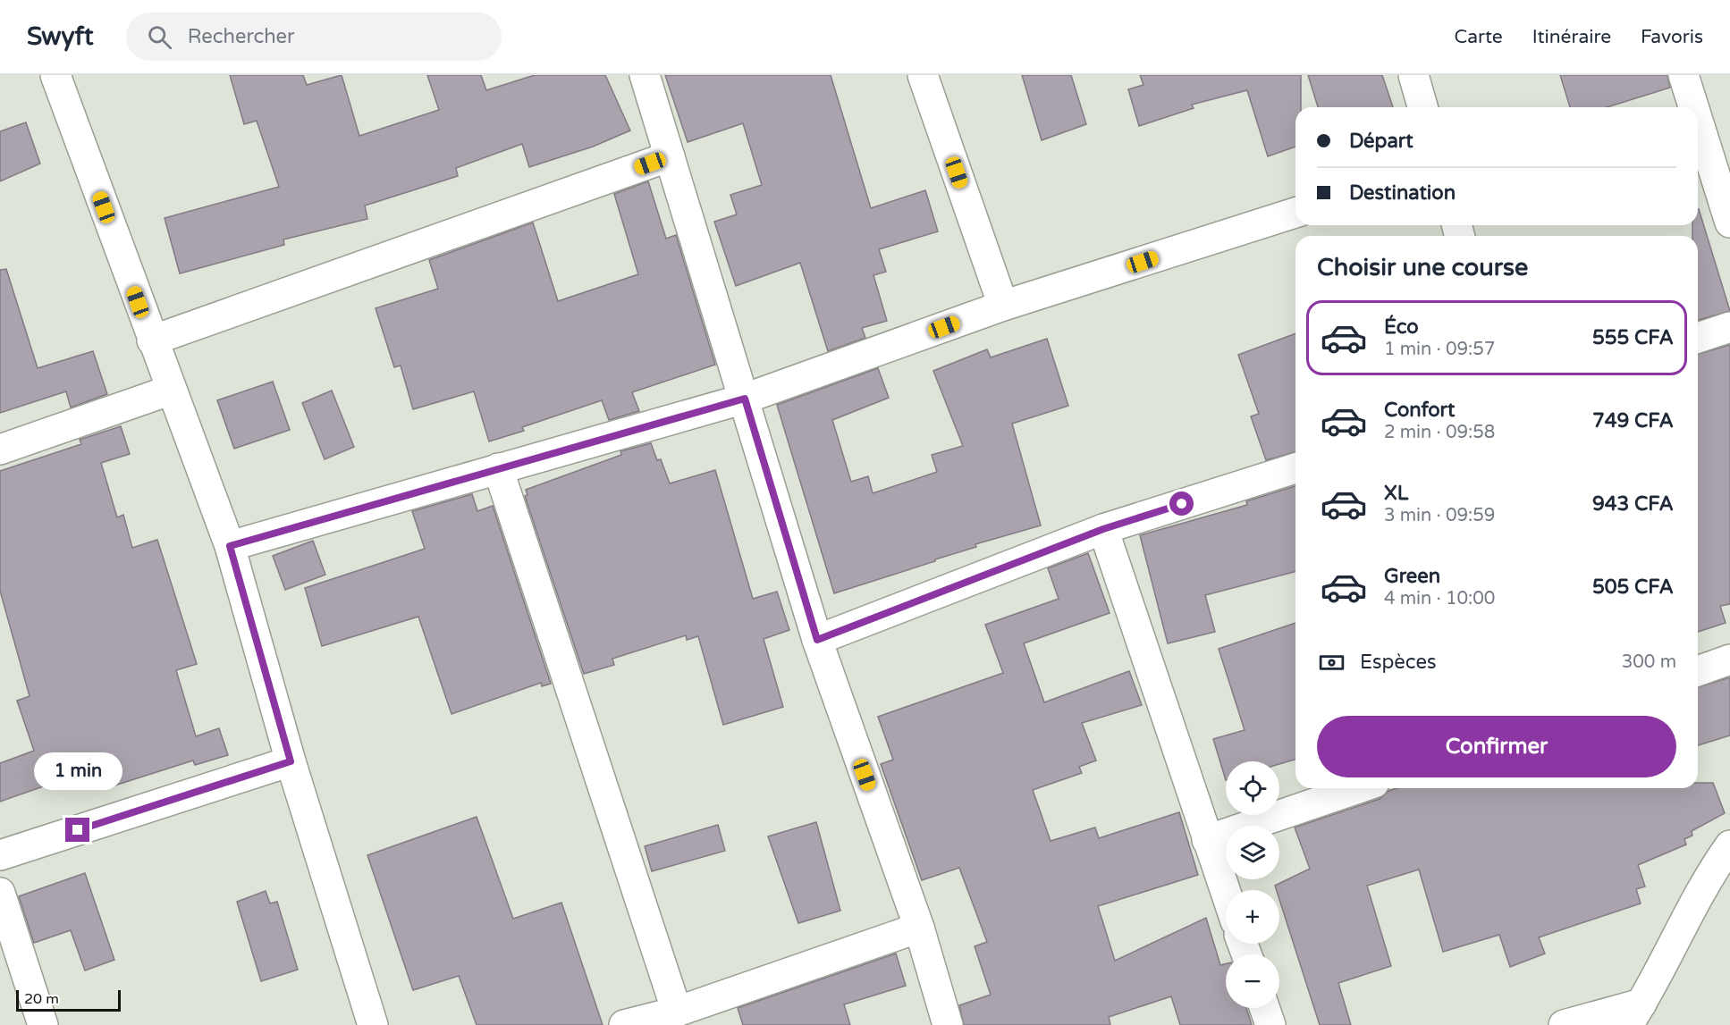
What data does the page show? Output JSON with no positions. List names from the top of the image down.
{
  "scale_bar": "20 m",
  "page": {
    "header": "Swyft",
    "search": "Rechercher",
    "nav": ["Carte", "Itinéraire", "Favoris"],
    "banner": ["Départ", "Destination"],
    "heading": "Choisir une course",
    "list": [
      {
        "name": "Éco",
        "note": "1 min · 09:57",
        "value": "555 CFA"
      },
      {
        "name": "Confort",
        "note": "2 min · 09:58",
        "value": "749 CFA"
      },
      {
        "name": "XL",
        "note": "3 min · 09:59",
        "value": "943 CFA"
      },
      {
        "name": "Green",
        "note": "4 min · 10:00",
        "value": "505 CFA"
      }
    ],
    "pay": ["Espèces", "300 m"],
    "buttons": "Confirmer",
    "bubble": "1 min",
    "map_buttons": ["+", "−"],
    "scale": "20 m"
  }
}
